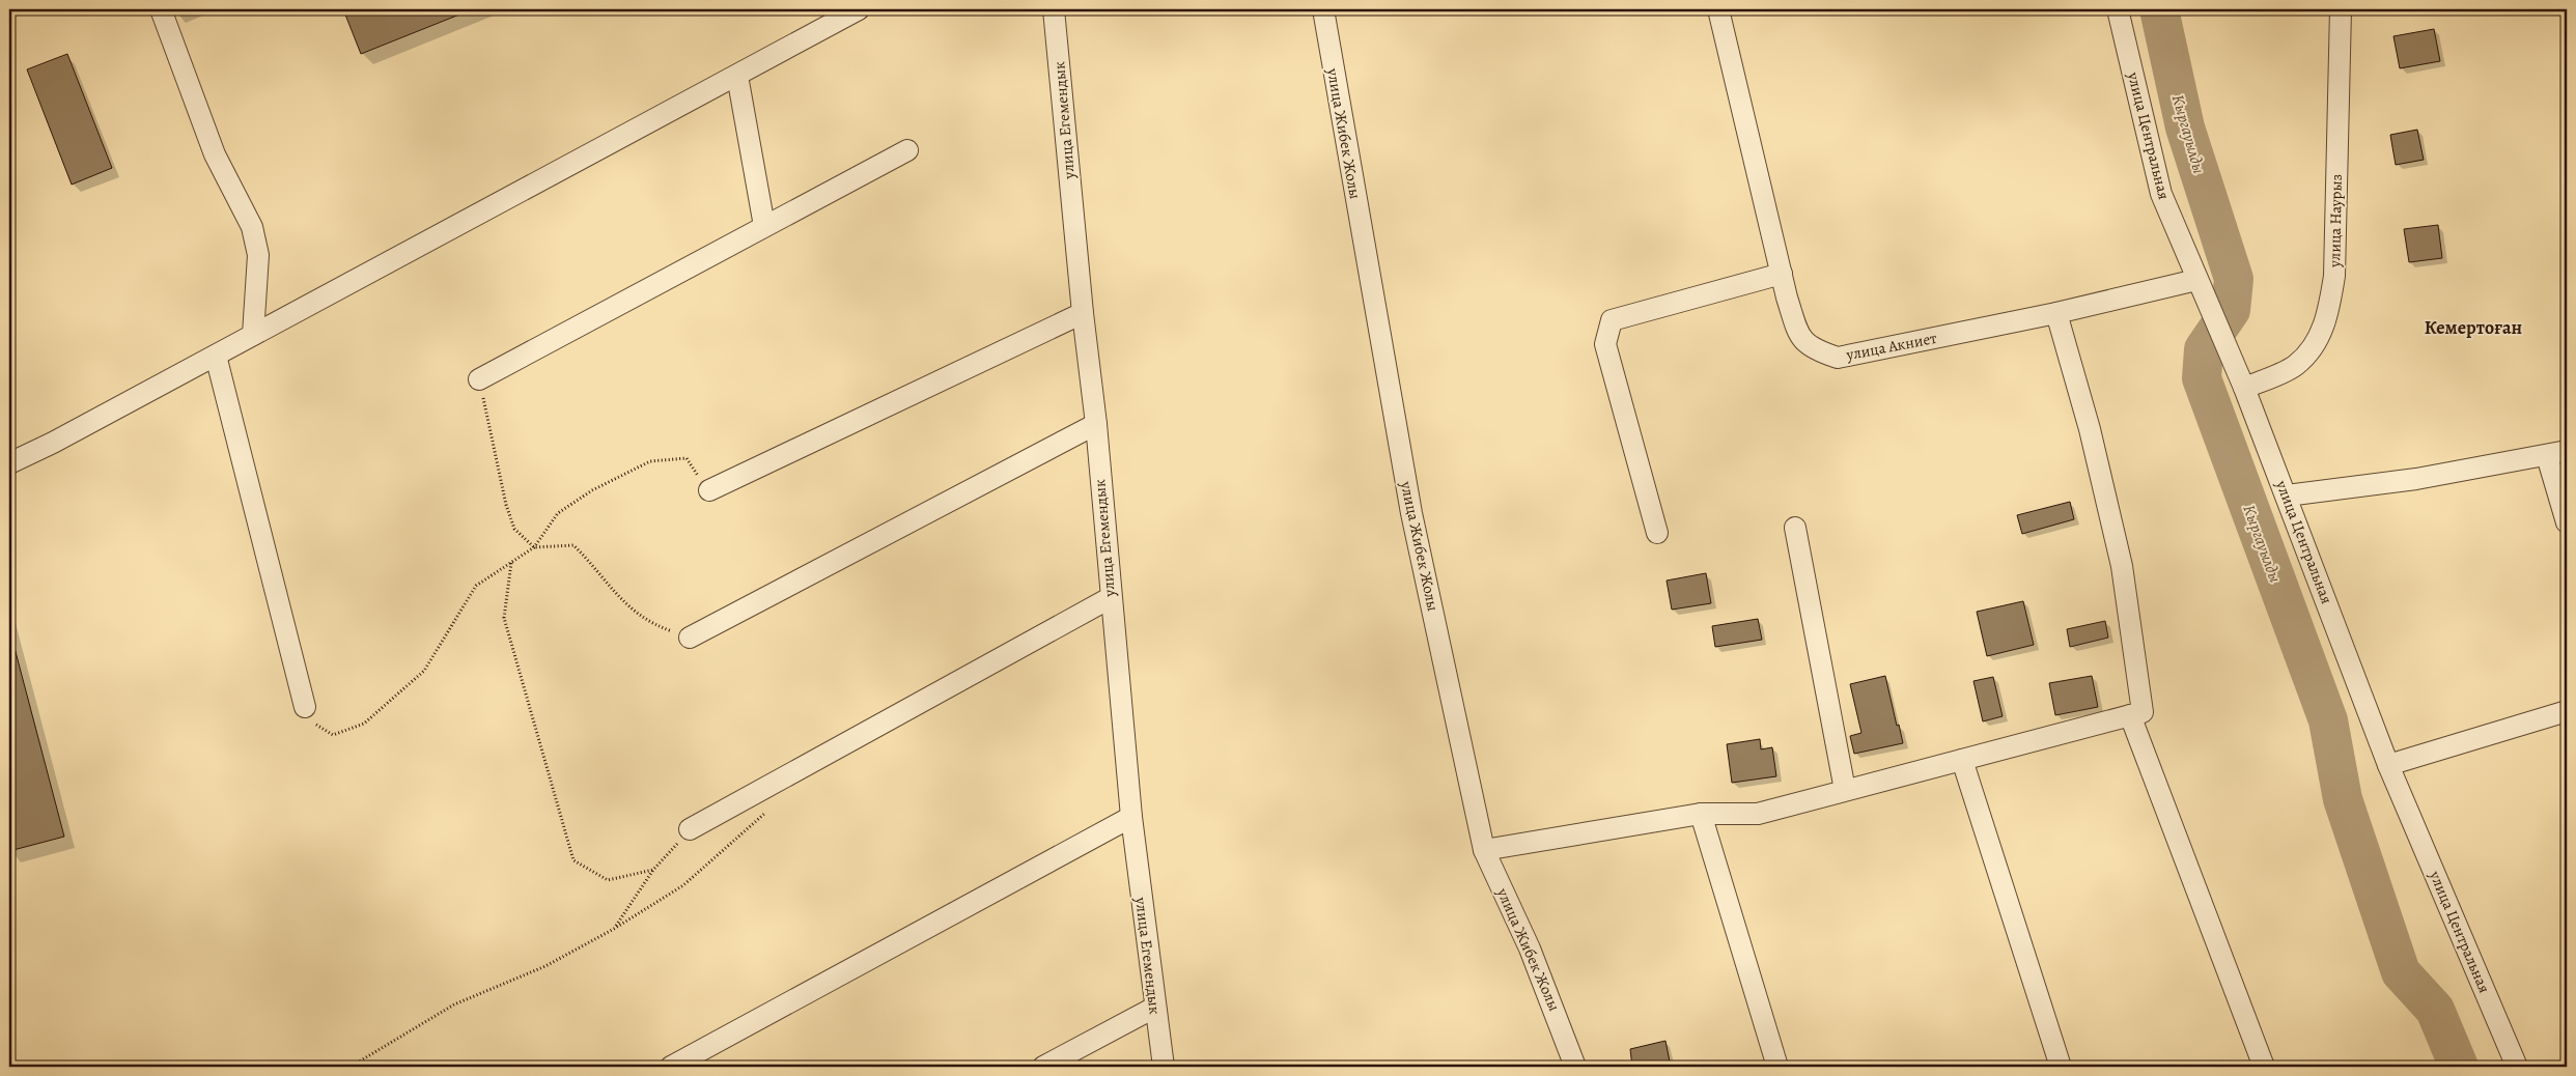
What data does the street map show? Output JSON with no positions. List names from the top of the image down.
{
  "streets": {
    "street": [
      "улица Егемендык",
      "улица Жибек Жолы",
      "улица Центральная",
      "улица Наурыз",
      "улица Акниет"
    ]
  },
  "crossings": [
    ["улица Центральная", "улица Наурыз"],
    ["улица Центральная", "улица Акниет"]
  ],
  "districts": ["Кемертоған"],
  "water": ["Кыргауылды"]
}
